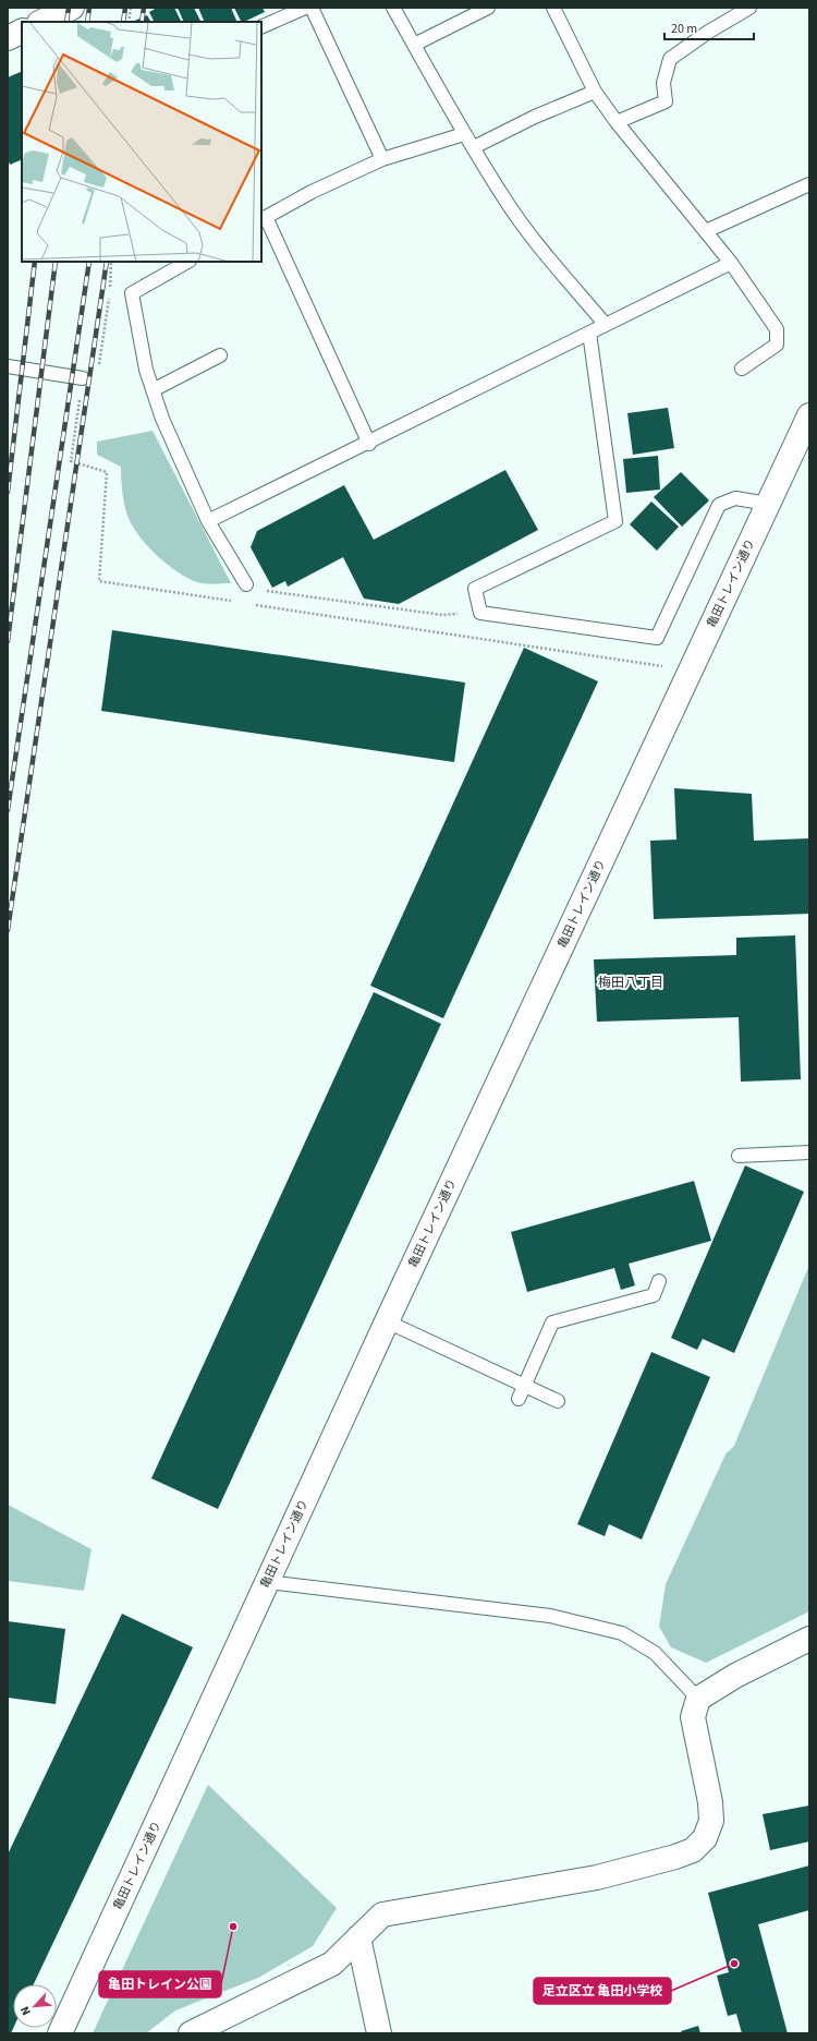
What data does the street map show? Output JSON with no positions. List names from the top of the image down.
{
  "streets": {
    "street": ["亀田トレイン通り"]
  },
  "districts": ["梅田八丁目"],
  "places": ["亀田トレイン公園", "足立区立 亀田小学校"],
  "scale_bar": "20 m",
  "north": "bottom left"
}
